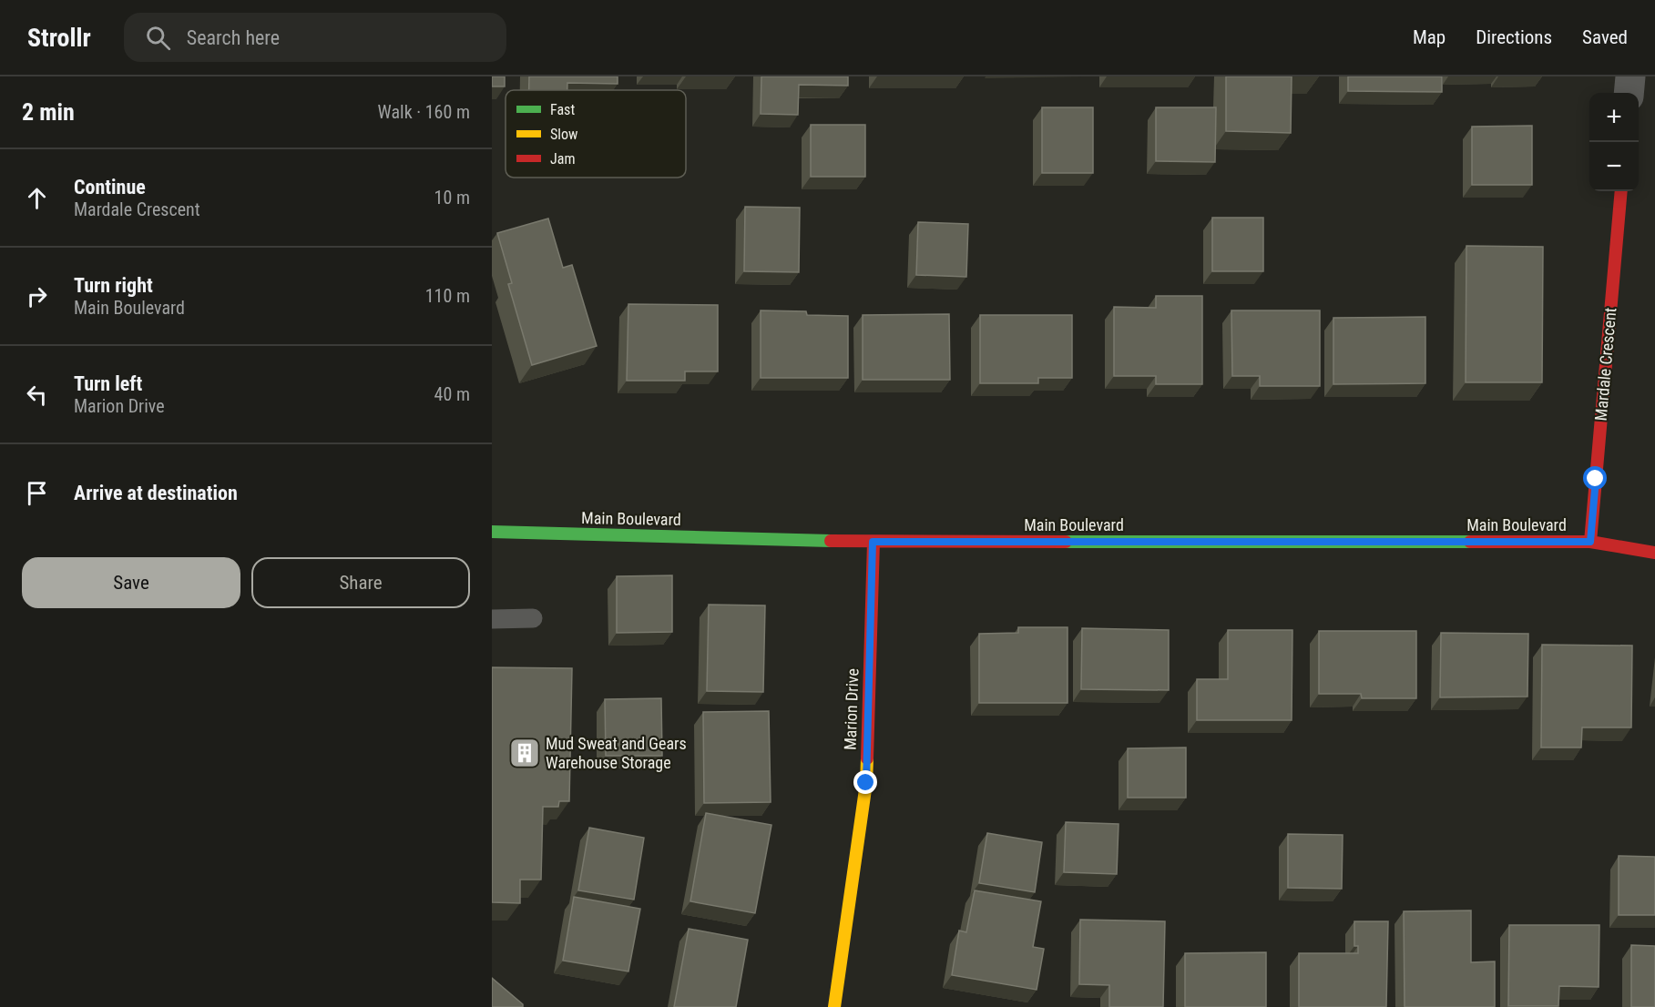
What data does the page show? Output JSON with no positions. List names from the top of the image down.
{
  "streets": {
    "street": ["Mardale Crescent", "Main Boulevard", "Marion Drive"]
  },
  "crossings": [
    ["Mardale Crescent", "Main Boulevard"],
    ["Main Boulevard", "Marion Drive"]
  ],
  "places": {
    "building": ["Mud Sweat and Gears Warehouse Storage"]
  },
  "legend": ["Fast", "Slow", "Jam"],
  "page": {
    "header": "Strollr",
    "search": "Search here",
    "nav": ["Map", "Directions", "Saved"],
    "heading": ["2 min", "Walk · 160 m"],
    "map_buttons": ["+", "−"],
    "list": [
      ["Continue", "Mardale Crescent", "10 m"],
      ["Turn right", "Main Boulevard", "110 m"],
      ["Turn left", "Marion Drive", "40 m"],
      "Arrive at destination"
    ],
    "buttons": ["Save", "Share"]
  }
}
